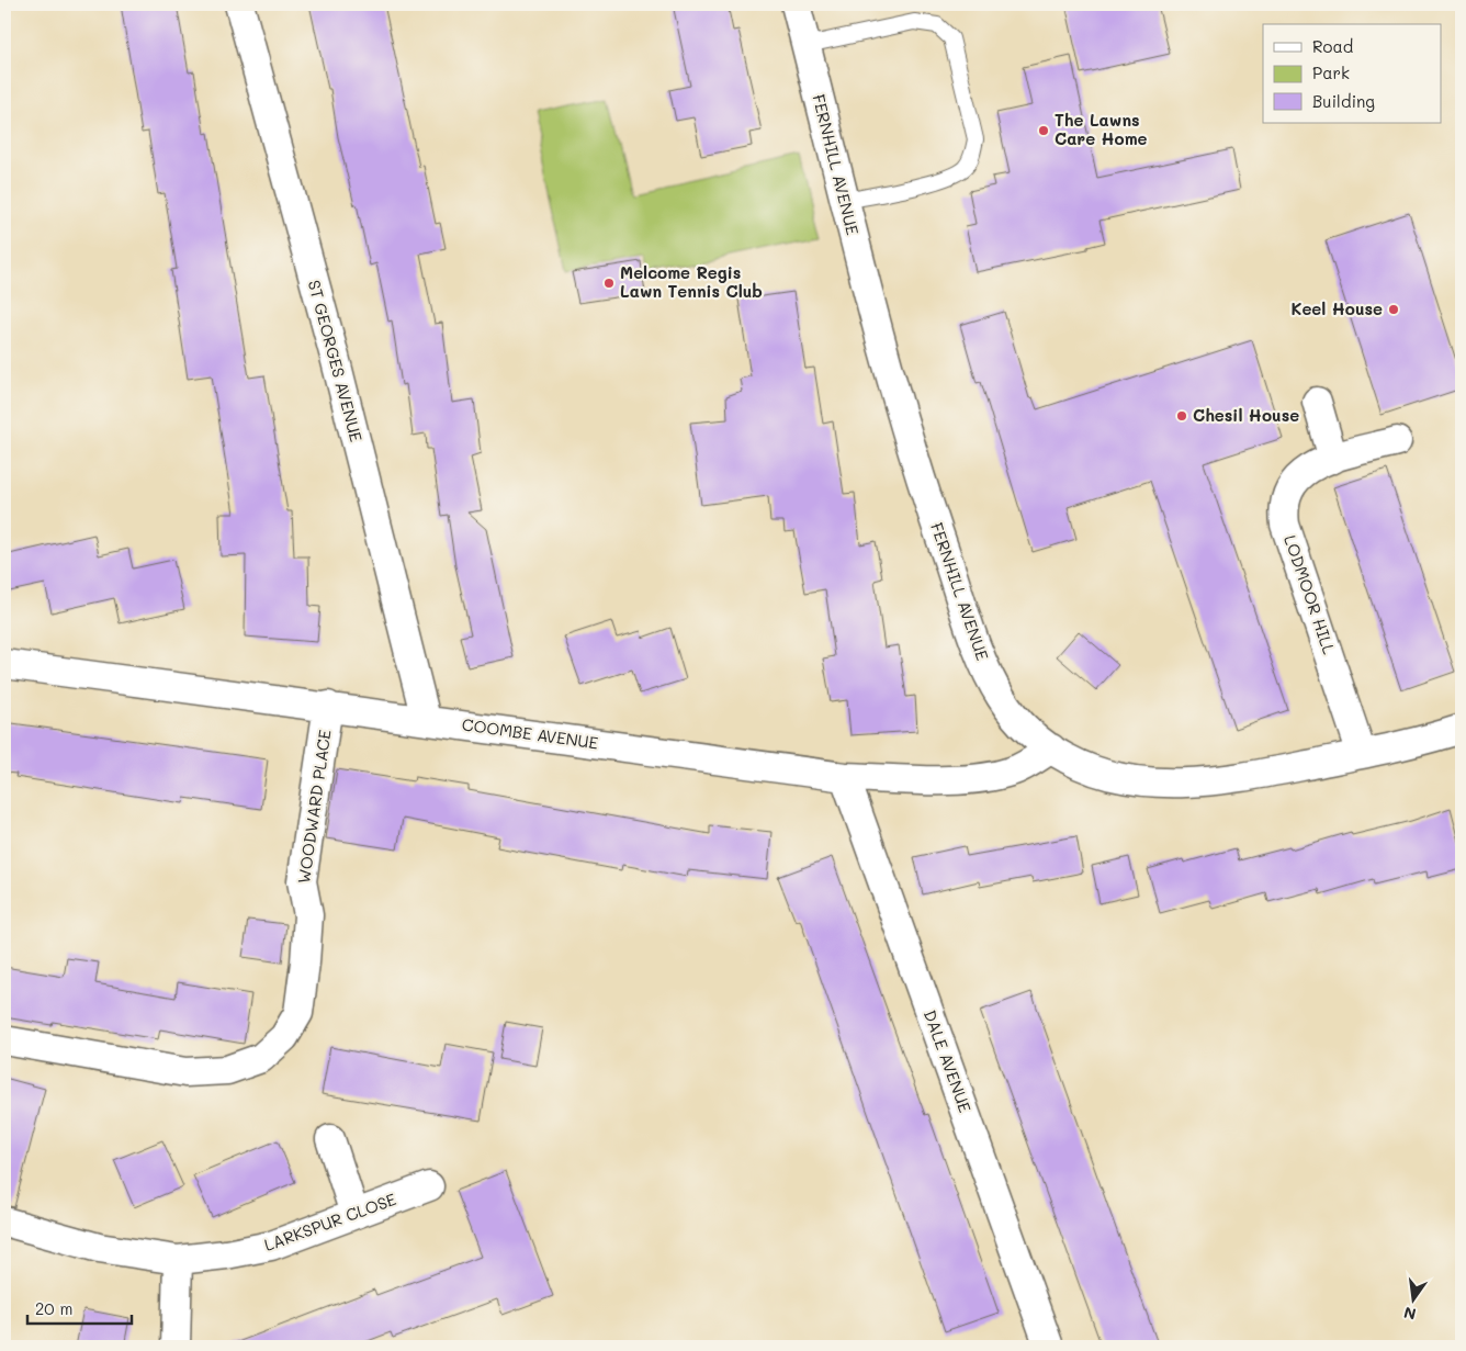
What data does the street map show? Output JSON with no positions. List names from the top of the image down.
{
  "streets": {
    "street": [
      "FERNHILL AVENUE",
      "ST GEORGES AVENUE",
      "LODMOOR HILL",
      "COOMBE AVENUE",
      "WOODWARD PLACE",
      "DALE AVENUE",
      "LARKSPUR CLOSE"
    ]
  },
  "crossings": [
    ["FERNHILL AVENUE", "LODMOOR HILL"],
    ["FERNHILL AVENUE", "COOMBE AVENUE"],
    ["ST GEORGES AVENUE", "COOMBE AVENUE"],
    ["COOMBE AVENUE", "WOODWARD PLACE"],
    ["COOMBE AVENUE", "DALE AVENUE"]
  ],
  "places": [
    "The Lawns Care Home",
    "Melcome Regis Lawn Tennis Club",
    "Keel House",
    "Chesil House"
  ],
  "legend": ["Road", "Park", "Building"],
  "scale_bar": "20 m",
  "north": "bottom"
}
